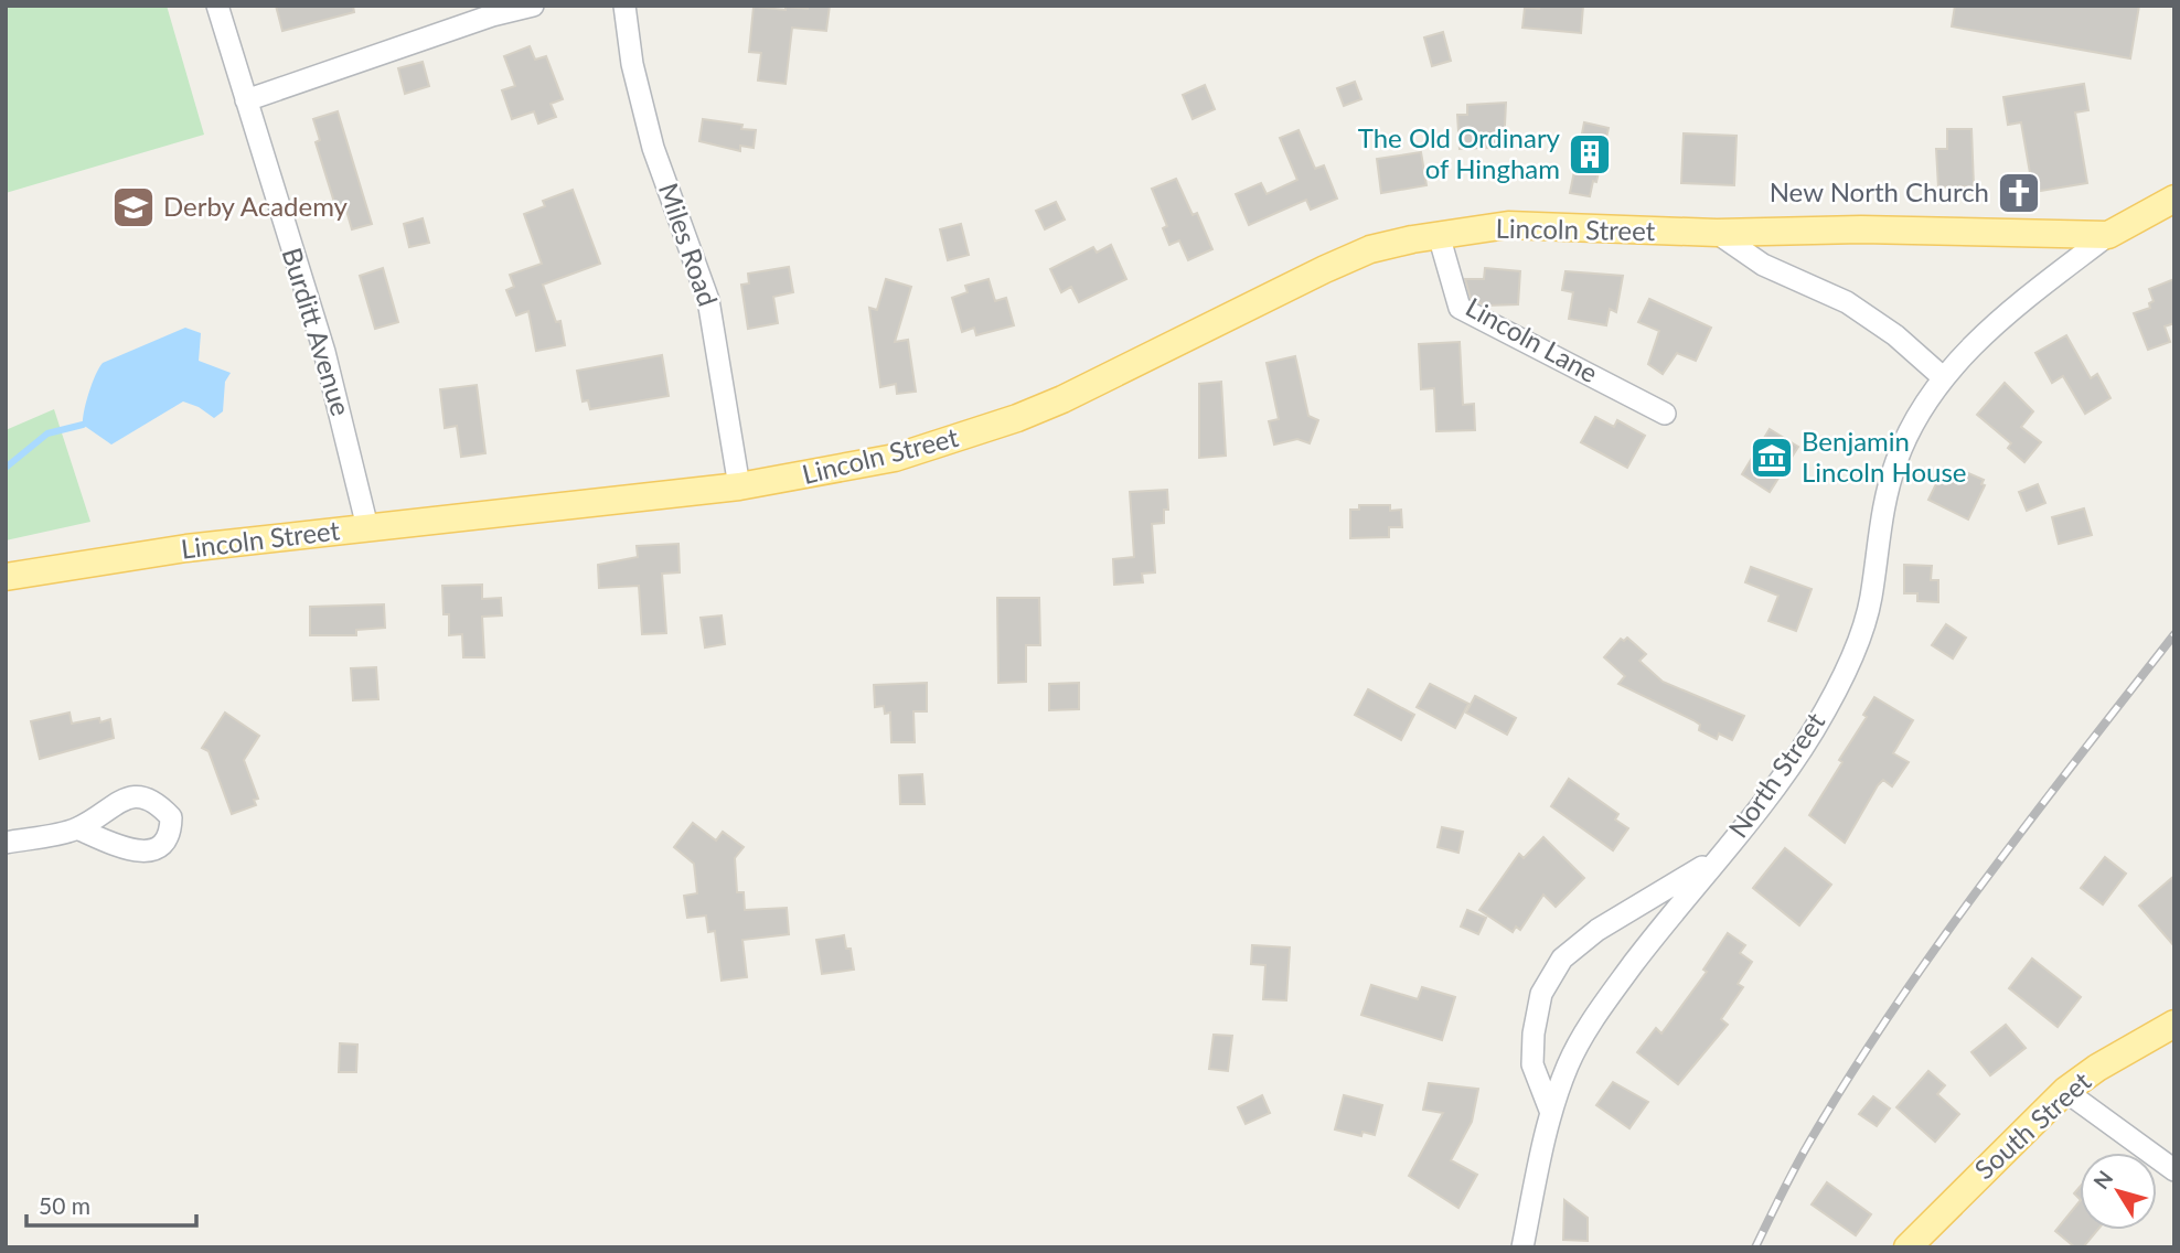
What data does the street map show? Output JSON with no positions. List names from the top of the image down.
{
  "streets": {
    "main road": ["Lincoln Street", "North Street", "South Street"],
    "street": ["Miles Road", "Burditt Avenue", "Lincoln Lane"]
  },
  "crossings": [
    ["Lincoln Street", "Miles Road"],
    ["Lincoln Street", "Burditt Avenue"],
    ["Lincoln Street", "Lincoln Lane"],
    ["Lincoln Street", "North Street"]
  ],
  "places": {
    "building": ["The Old Ordinary of Hingham"],
    "church": ["New North Church"],
    "school or university": ["Derby Academy"],
    "museum": ["Benjamin Lincoln House"]
  },
  "scale_bar": "50 m",
  "north": "top left"
}
